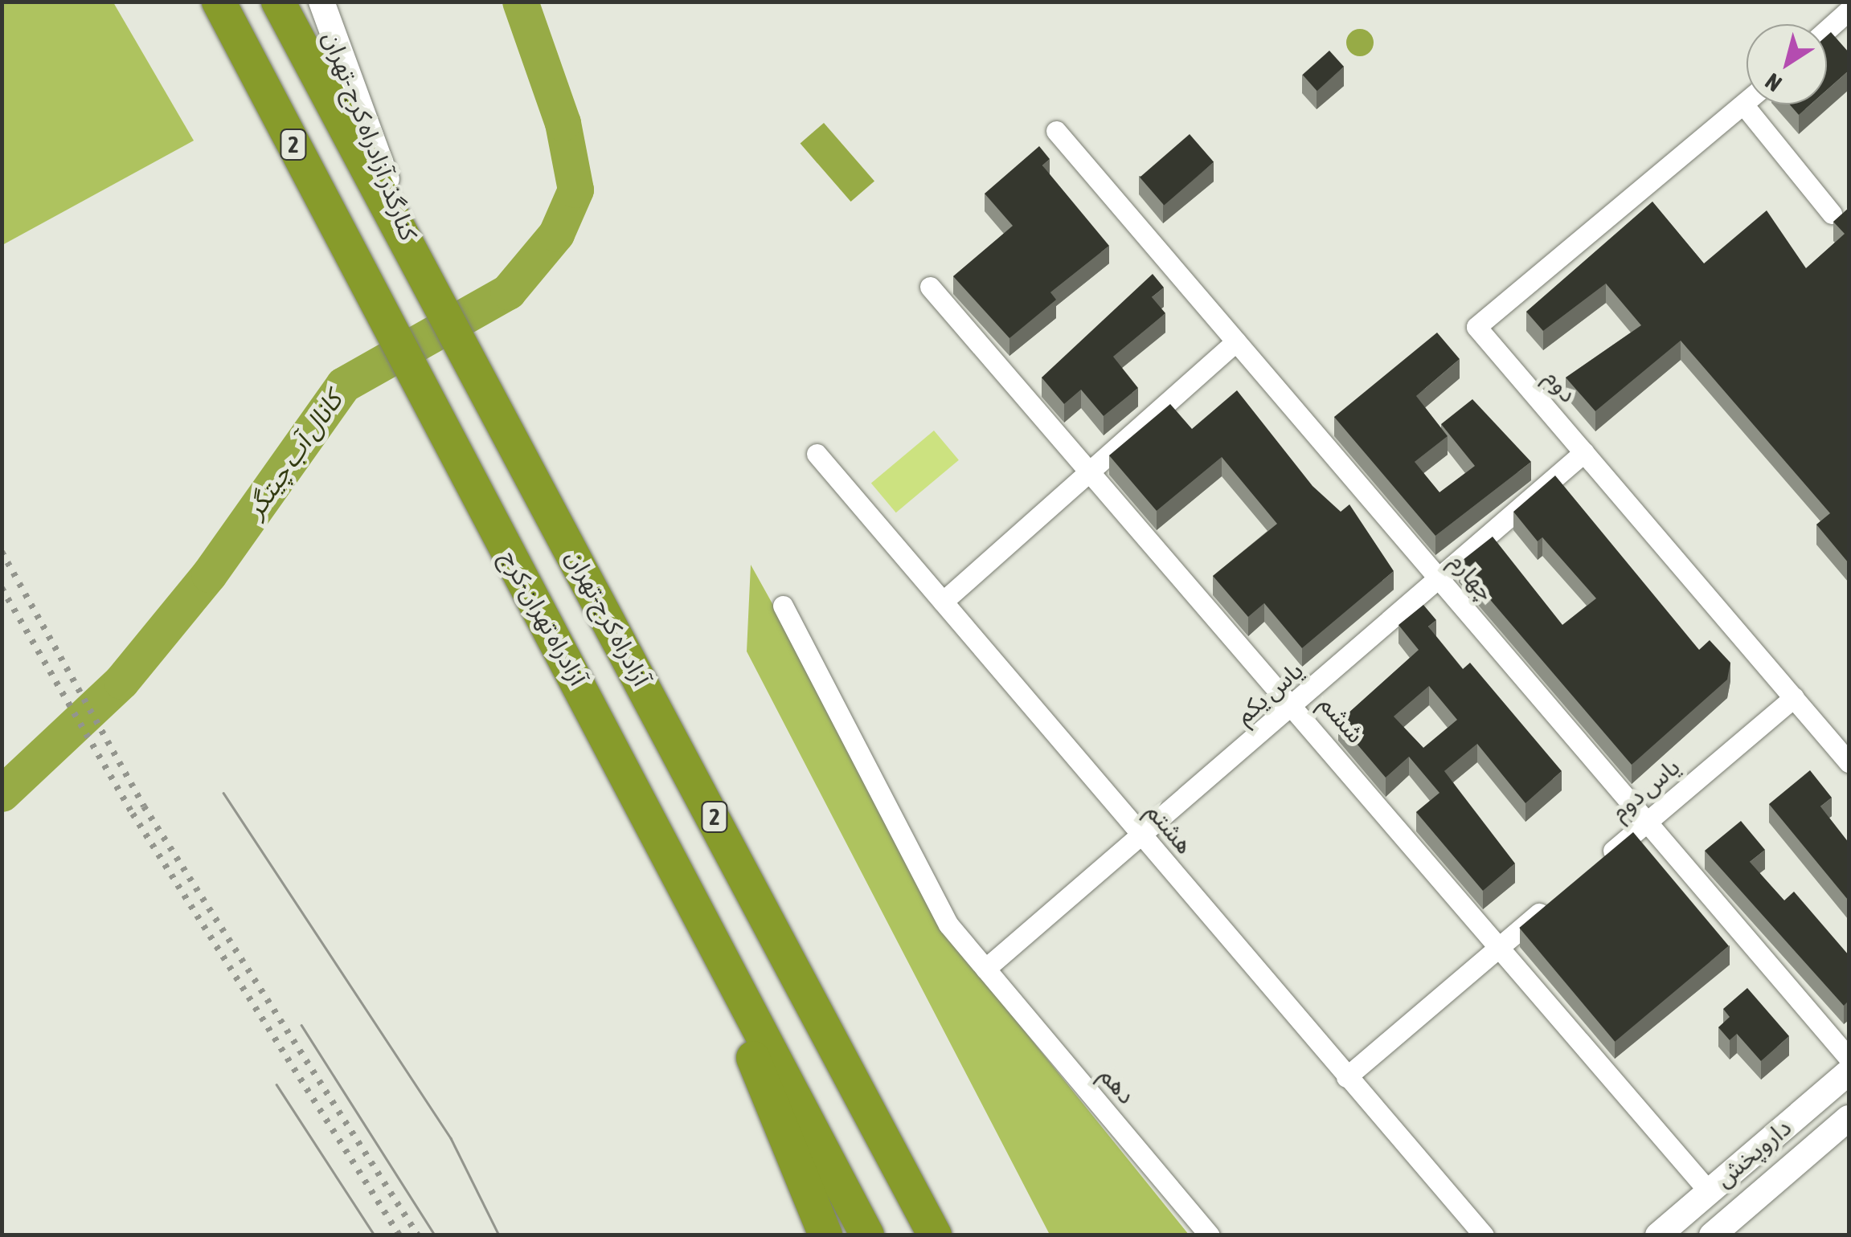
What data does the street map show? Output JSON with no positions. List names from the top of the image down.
{
  "streets": {
    "highway": ["2", "آزادراه تهران-کرج", "آزادراه کرج-تهران"],
    "street": [
      "کنارگذر آزادراه کرج -تهران",
      "دوم",
      "چهارم",
      "یاس یکم",
      "ششم",
      "یاس دوم",
      "هشتم",
      "دهم",
      "داروپخش"
    ]
  },
  "crossings": [
    ["کنارگذر آزادراه کرج -تهران", "آزادراه کرج-تهران"],
    ["دوم", "یاس یکم"],
    ["دوم", "یاس دوم"],
    ["چهارم", "یاس یکم"],
    ["چهارم", "یاس دوم"],
    ["یاس یکم", "ششم"],
    ["یاس یکم", "هشتم"],
    ["یاس یکم", "دهم"],
    ["ششم", "داروپخش"]
  ],
  "water": ["کانال آب چیتگر"],
  "north": "bottom left"
}
